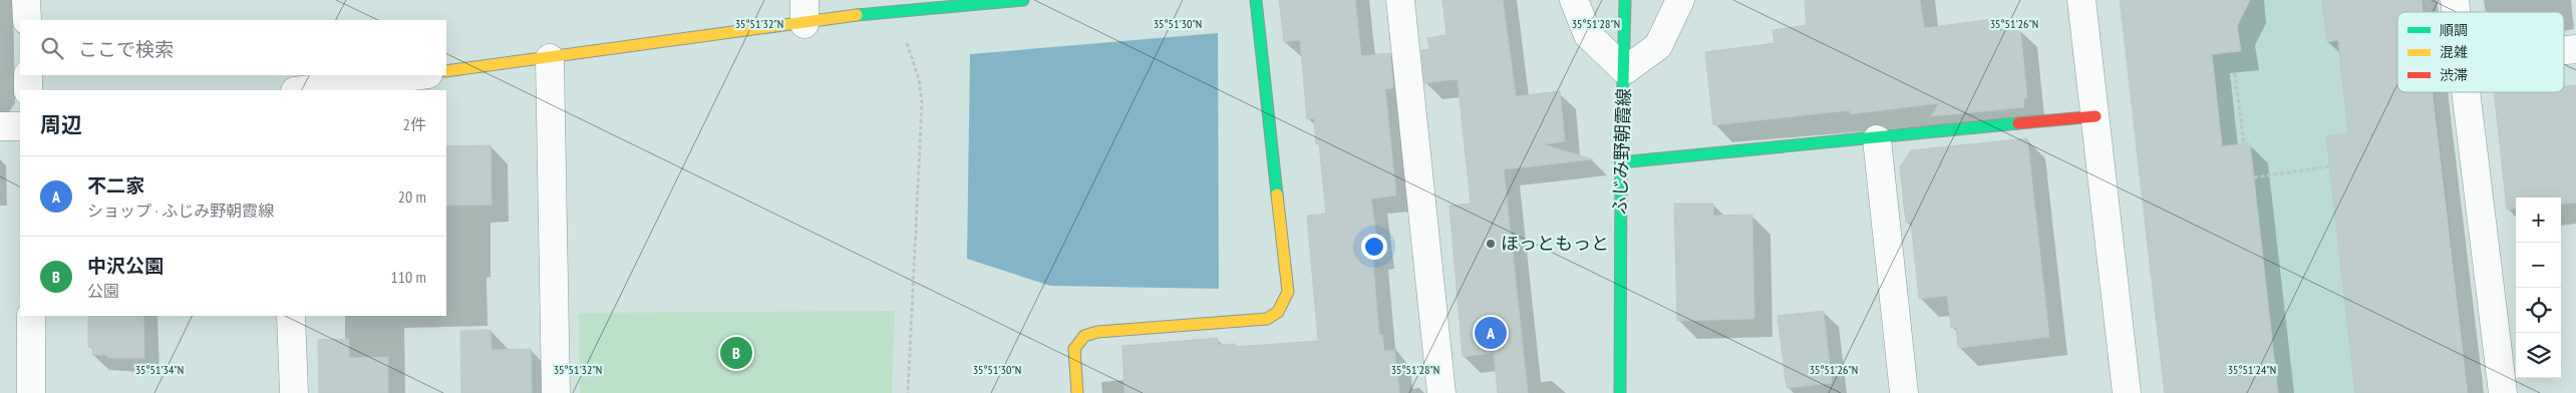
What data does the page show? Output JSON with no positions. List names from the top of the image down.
{
  "streets": {
    "street": ["ふじみ野朝霞線"]
  },
  "places": ["ほっともっと"],
  "legend": ["順調", "混雑", "渋滞"],
  "page": {
    "search": "ここで検索",
    "heading": ["周辺", "2件"],
    "list": [
      {
        "mark": "A",
        "name": "不二家",
        "note": "ショップ · ふじみ野朝霞線",
        "value": "20 m"
      },
      {
        "mark": "B",
        "name": "中沢公園",
        "note": "公園",
        "value": "110 m"
      }
    ],
    "map_buttons": ["+", "−"],
    "pins": ["A", "B"]
  },
  "coordinates": [
    "35°51'32\"N",
    "35°51'30\"N",
    "35°51'28\"N",
    "35°51'26\"N",
    "35°51'34\"N",
    "35°51'24\"N"
  ]
}
